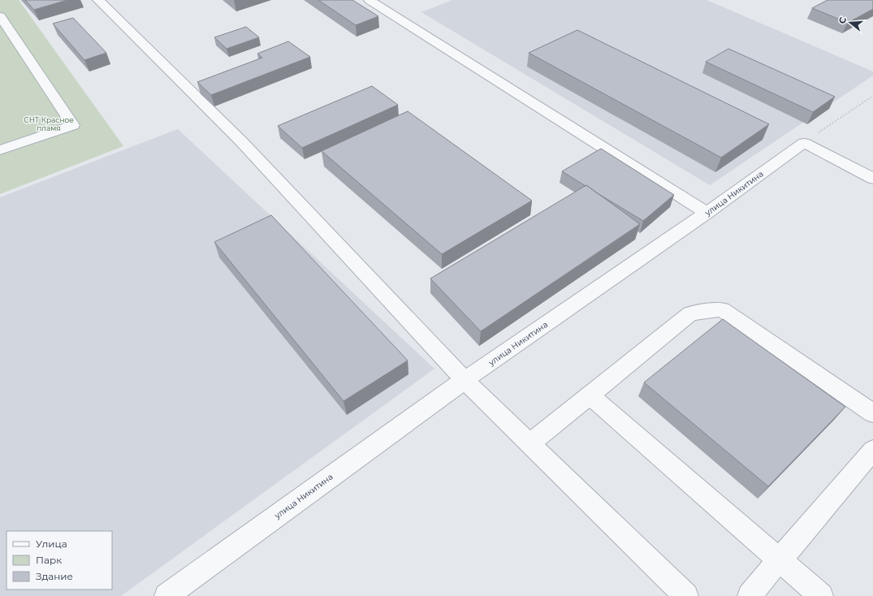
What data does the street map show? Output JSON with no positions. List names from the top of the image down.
{
  "streets": {
    "street": ["улица Никитина"]
  },
  "parks": ["СНТ Красное пламя"],
  "legend": ["Улица", "Парк", "Здание"],
  "north": "left"
}
